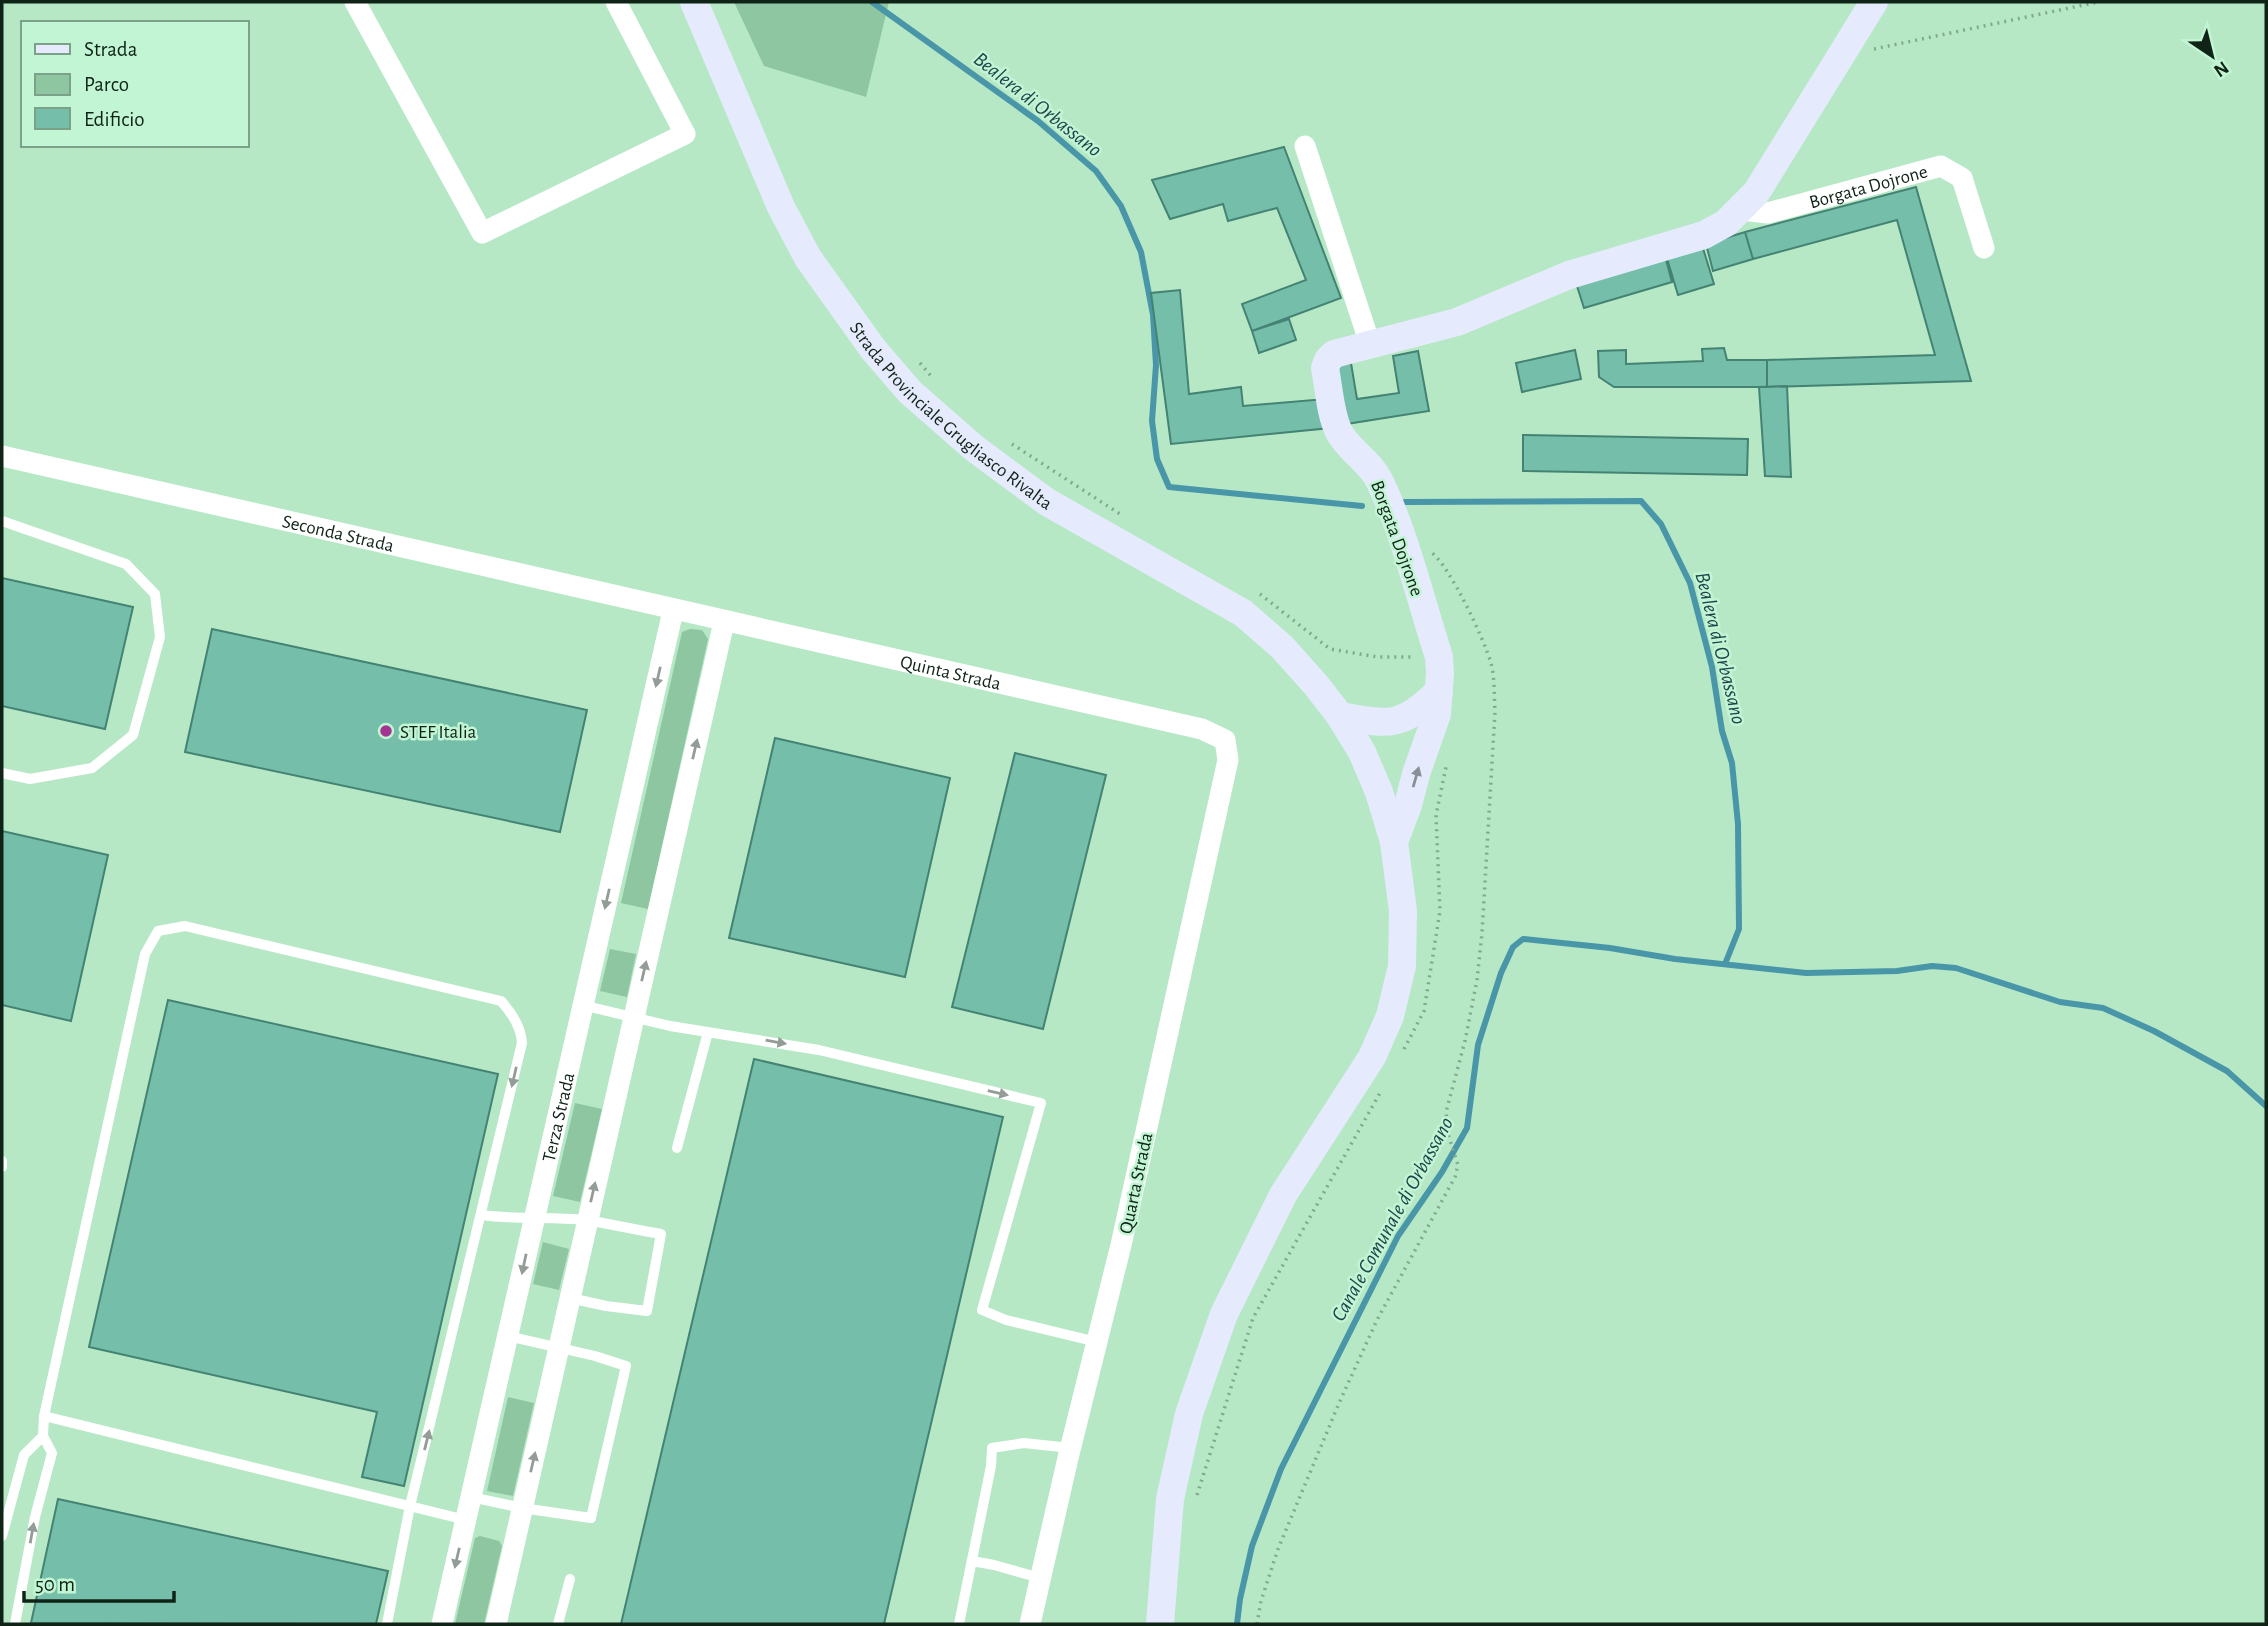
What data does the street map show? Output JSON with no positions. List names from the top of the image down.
{
  "streets": {
    "street": [
      "Borgata Dojrone",
      "Strada Provinciale Grugliasco Rivalta",
      "Seconda Strada",
      "Quinta Strada",
      "Terza Strada",
      "Quarta Strada"
    ]
  },
  "crossings": [
    ["Borgata Dojrone", "Strada Provinciale Grugliasco Rivalta"],
    ["Seconda Strada", "Quinta Strada"],
    ["Seconda Strada", "Terza Strada"],
    ["Quinta Strada", "Terza Strada"],
    ["Quinta Strada", "Quarta Strada"]
  ],
  "water": ["Bealera di Orbassano", "Canale Comunale di Orbassano"],
  "places": ["STEF Italia"],
  "legend": ["Strada", "Parco", "Edificio"],
  "scale_bar": "50 m",
  "north": "bottom right"
}
